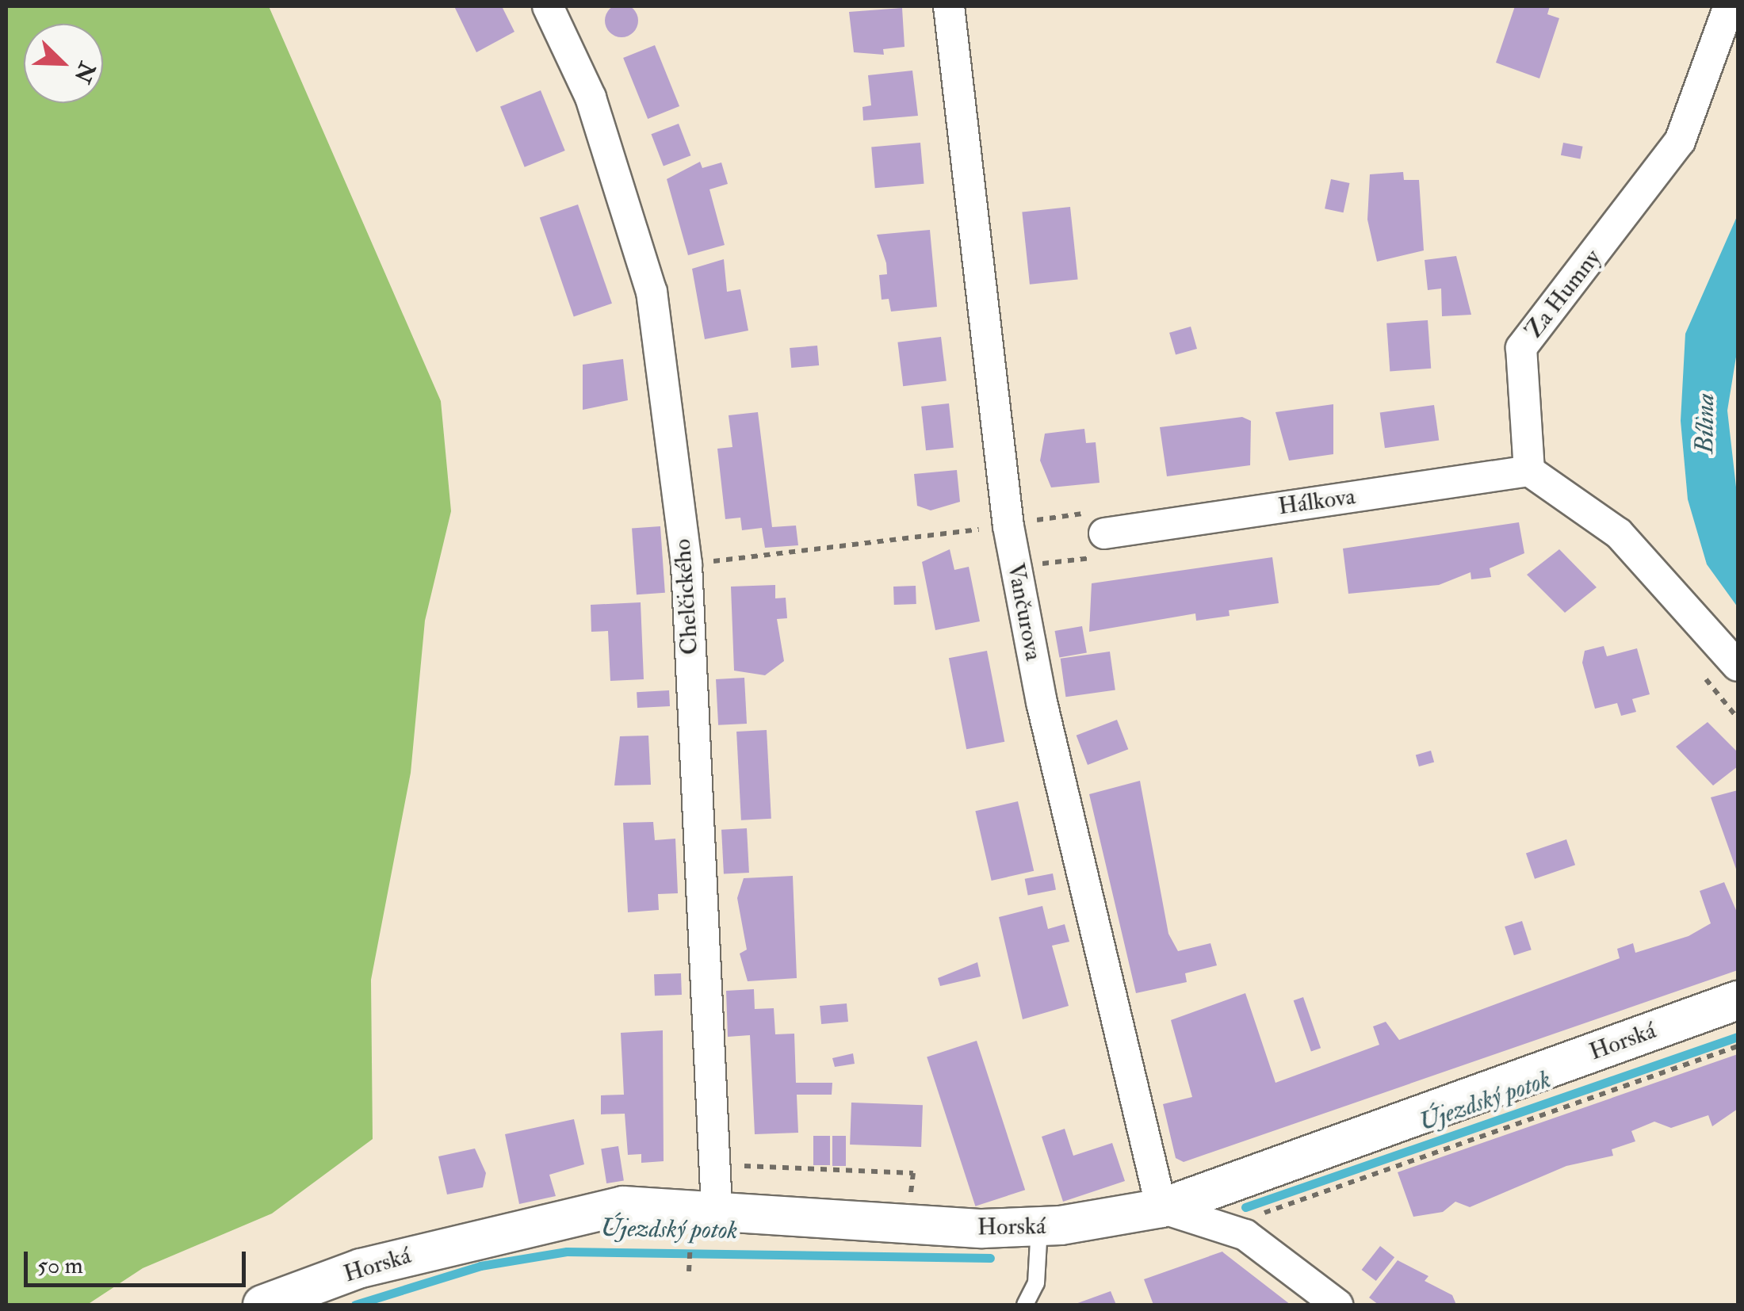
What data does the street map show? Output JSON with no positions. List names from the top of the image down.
{
  "streets": {
    "street": [
      "Za Humny",
      "Hálkova",
      "Chelčického",
      "Vančurova",
      "Horská"
    ]
  },
  "crossings": [
    ["Za Humny", "Hálkova"],
    ["Chelčického", "Horská"],
    ["Vančurova", "Horská"]
  ],
  "water": ["Bílina", "Újezdský potok"],
  "scale_bar": "50 m",
  "north": "bottom right"
}
